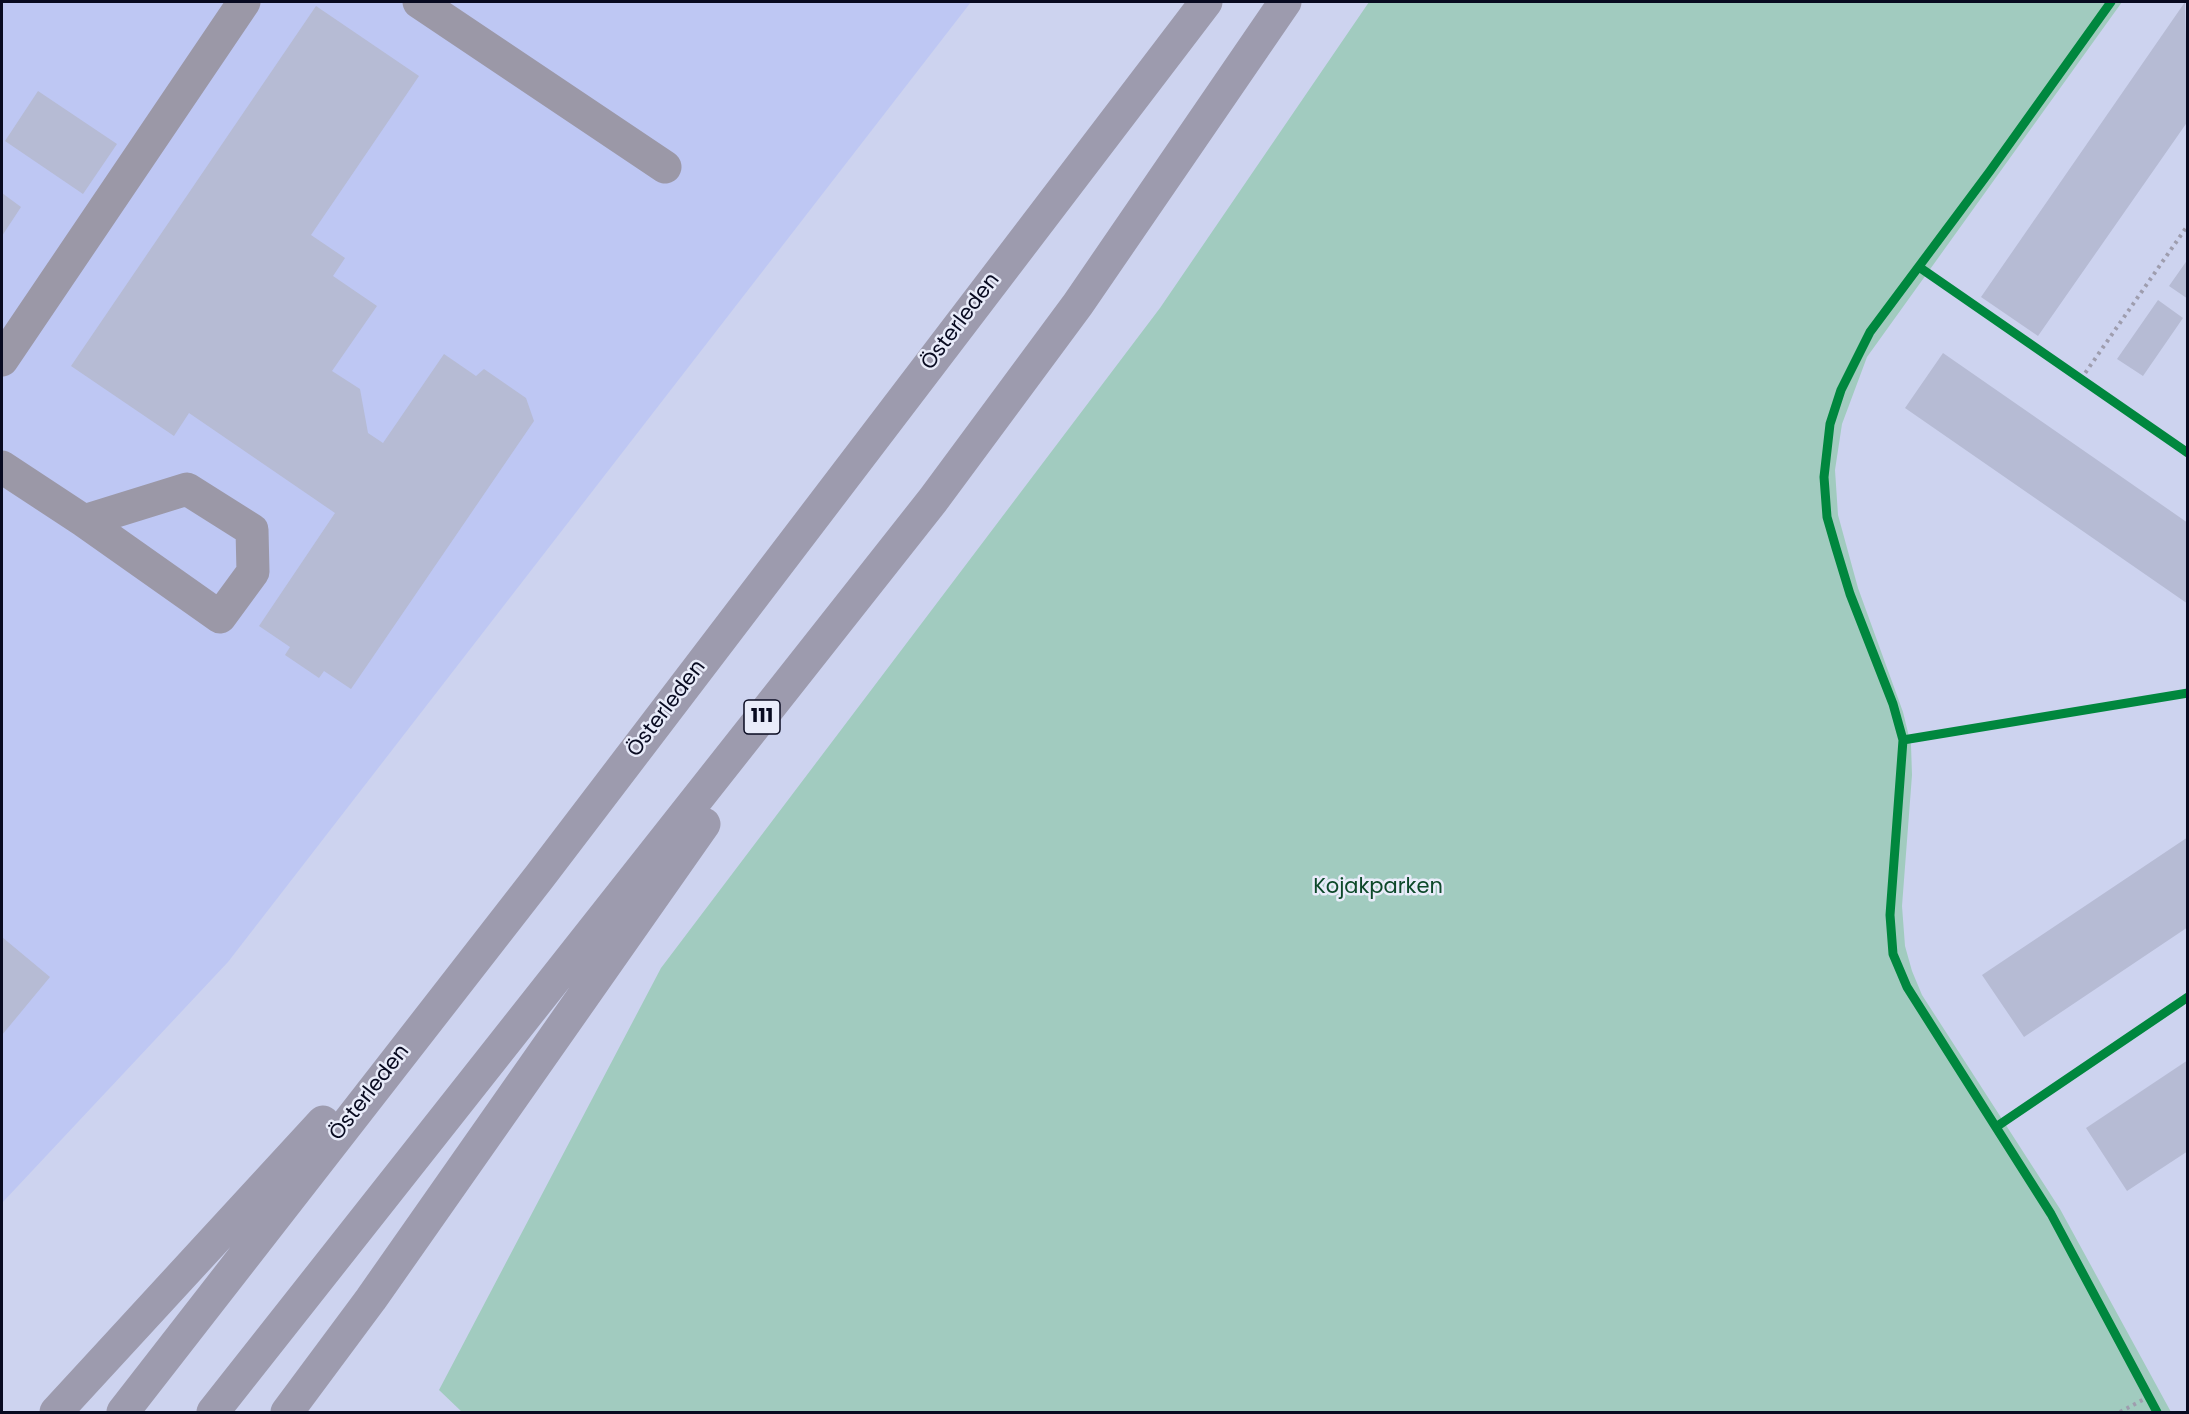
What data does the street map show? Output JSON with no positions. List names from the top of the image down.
{
  "streets": {
    "main road": ["Österleden", "111"]
  },
  "parks": ["Kojakparken"]
}
